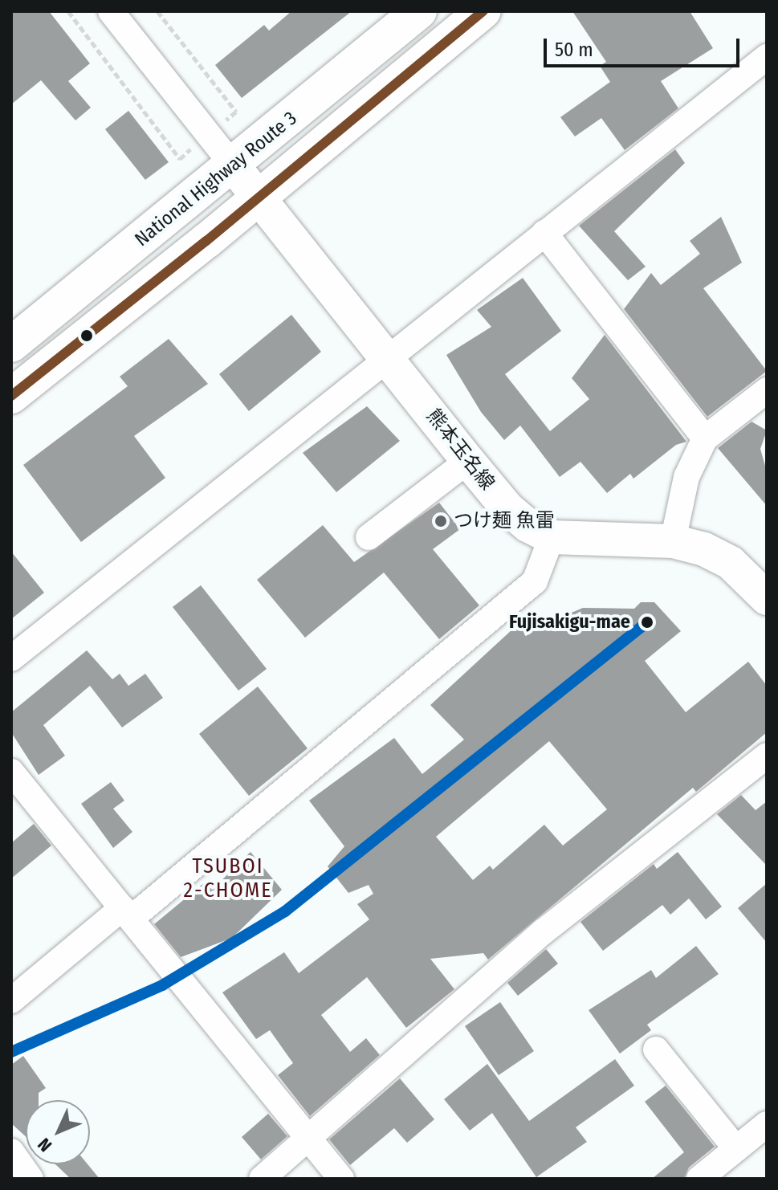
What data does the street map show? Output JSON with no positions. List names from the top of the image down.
{
  "streets": {
    "highway": ["National Highway Route 3"],
    "main road": ["熊本玉名線"]
  },
  "crossings": [
    ["National Highway Route 3", "熊本玉名線"]
  ],
  "districts": ["TSUBOI 2-CHOME"],
  "places": ["つけ麺 魚雷", "Fujisakigu-mae"],
  "scale_bar": "50 m",
  "north": "bottom left"
}
